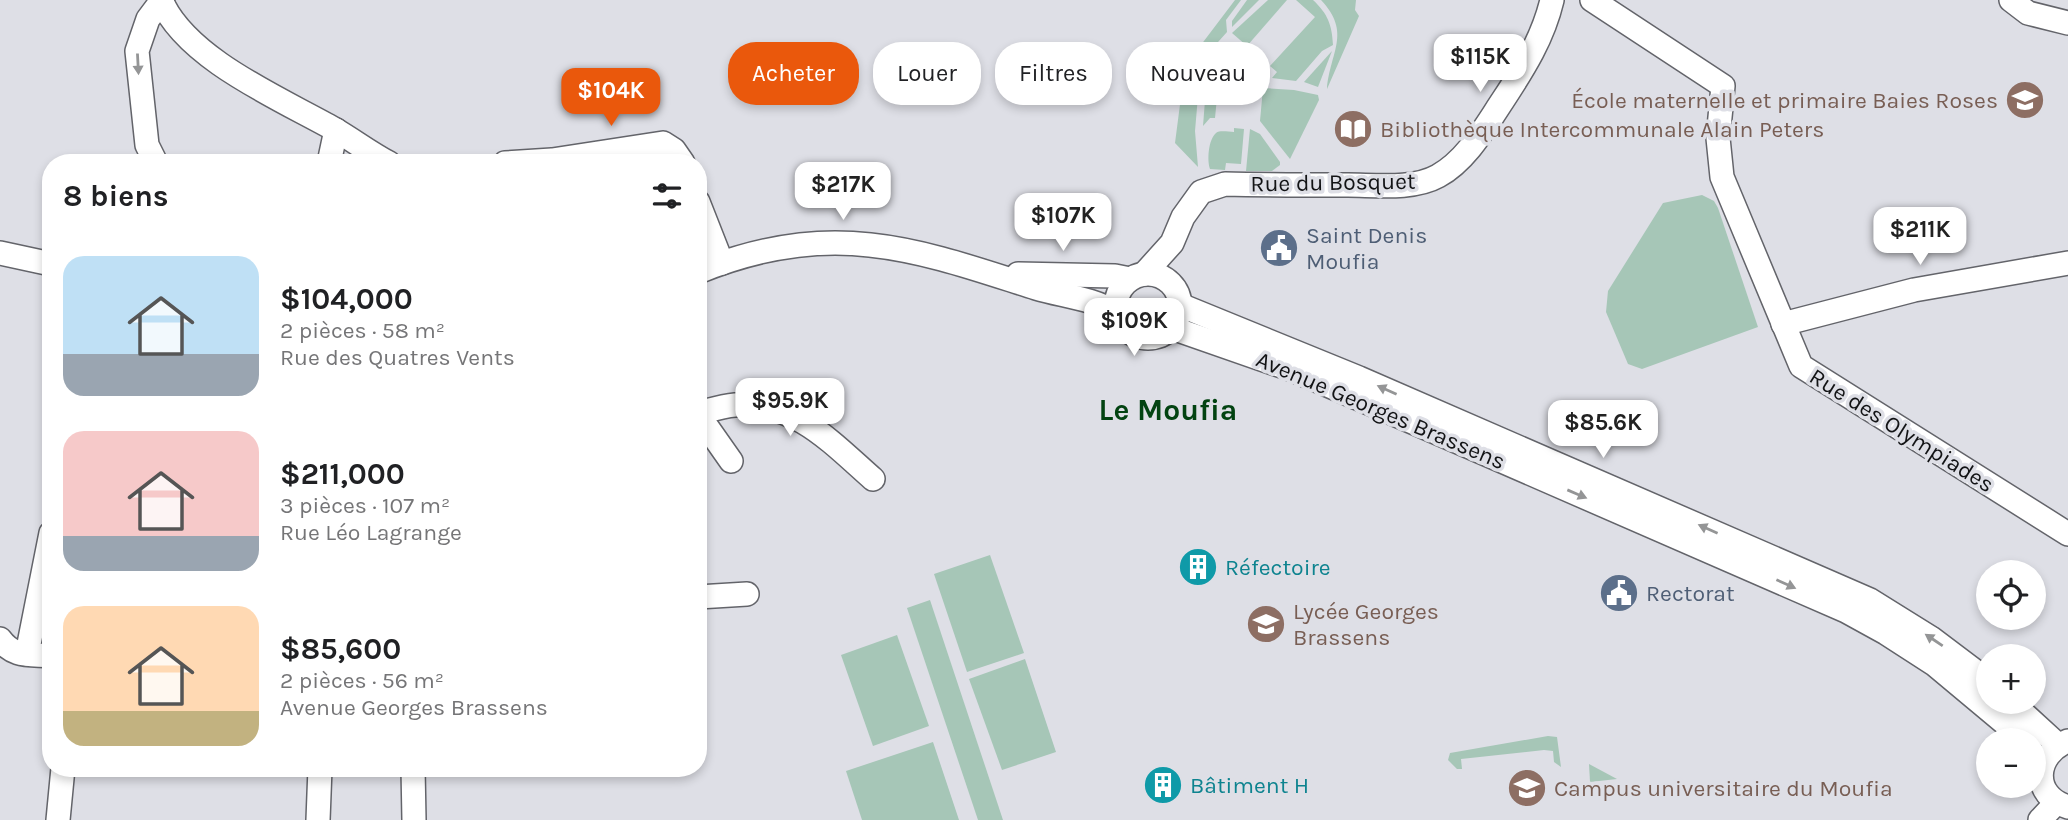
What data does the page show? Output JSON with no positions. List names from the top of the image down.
{
  "streets": {
    "street": ["Rue du Bosquet", "Avenue Georges Brassens", "Rue des Olympiades"]
  },
  "crossings": [
    ["Rue du Bosquet", "Avenue Georges Brassens"]
  ],
  "districts": ["Le Moufia"],
  "places": {
    "school or university": ["École maternelle et primaire Baies Roses", "Lycée Georges Brassens", "Campus universitaire du Moufia"],
    "library": ["Bibliothèque Intercommunale Alain Peters"],
    "public building": ["Saint Denis Moufia", "Rectorat"],
    "building": ["Réfectoire", "Bâtiment H"]
  },
  "page": {
    "price": [
      "$115K",
      "$104K",
      "$217K",
      "$107K",
      "$211K",
      "$109K",
      "$95.9K",
      "$85.6K"
    ],
    "chip": [
      "Acheter",
      "Louer",
      "Filtres",
      "Nouveau"
    ],
    "heading": "8 biens",
    "list": [
      {
        "name": "$104,000",
        "note": "2 pièces · 58 m² · Rue des Quatres Vents"
      },
      {
        "name": "$211,000",
        "note": "3 pièces · 107 m² · Rue Léo Lagrange"
      },
      {
        "name": "$85,600",
        "note": "2 pièces · 56 m² · Avenue Georges Brassens"
      }
    ],
    "map_buttons": ["+", "−"]
  }
}
